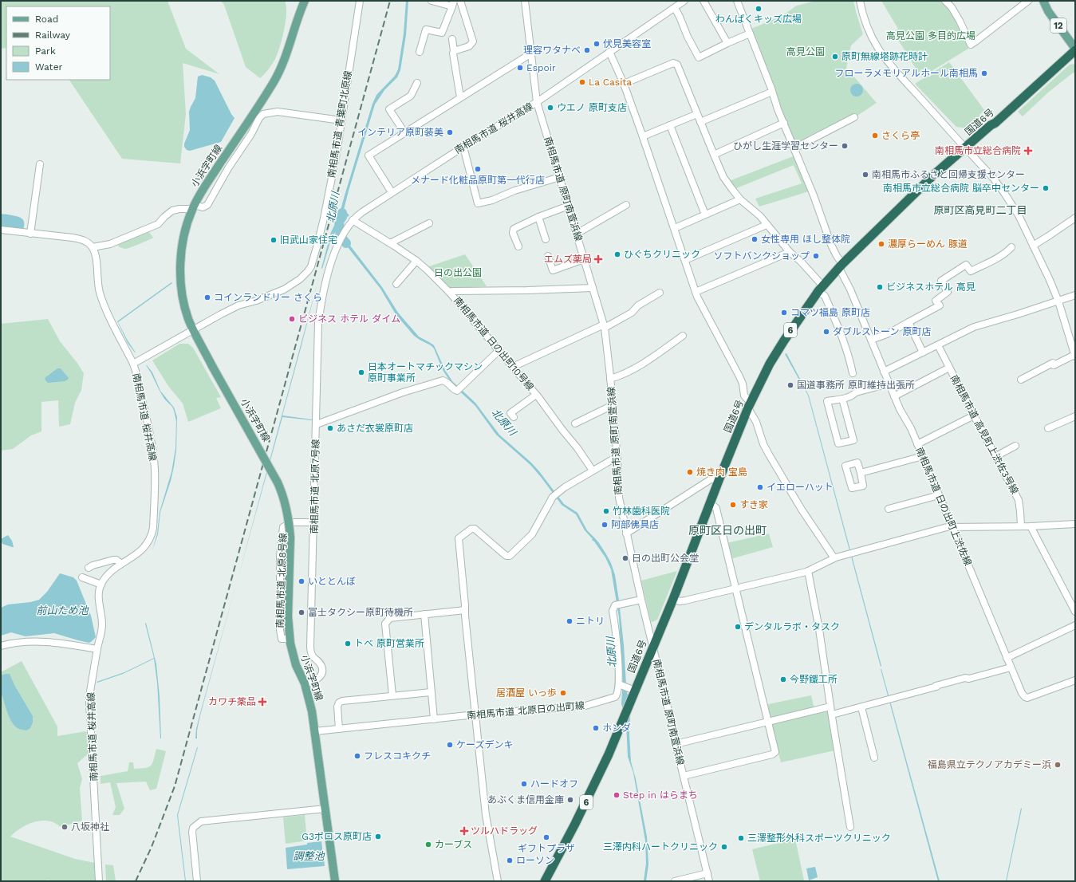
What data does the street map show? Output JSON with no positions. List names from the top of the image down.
{
  "streets": {
    "highway": ["国道6号", "6"],
    "main road": ["12", "小浜字町線"],
    "street": [
      "南相馬市道 青葉町北原線",
      "南相馬市道 桜井高線",
      "南相馬市道 原町南萱浜線",
      "南相馬市道 日の出町10号線",
      "南相馬市道 高見町上渋佐3号線",
      "南相馬市道 北原7号線",
      "南相馬市道 日の出町上渋佐線",
      "南相馬市道 北原8号線",
      "南相馬市道 北原日の出町線"
    ]
  },
  "crossings": [
    ["12", "国道6号"],
    ["国道6号", "南相馬市道 原町南萱浜線"],
    ["国道6号", "南相馬市道 日の出町上渋佐線"],
    ["国道6号", "南相馬市道 北原日の出町線"],
    ["南相馬市道 青葉町北原線", "南相馬市道 桜井高線"],
    ["南相馬市道 桜井高線", "小浜字町線"],
    ["南相馬市道 桜井高線", "南相馬市道 原町南萱浜線"],
    ["南相馬市道 桜井高線", "南相馬市道 日の出町10号線"],
    ["南相馬市道 桜井高線", "南相馬市道 北原7号線"],
    ["小浜字町線", "南相馬市道 北原7号線"],
    ["小浜字町線", "南相馬市道 北原8号線"],
    ["小浜字町線", "南相馬市道 北原日の出町線"],
    ["南相馬市道 原町南萱浜線", "南相馬市道 北原日の出町線"],
    ["南相馬市道 北原7号線", "南相馬市道 北原8号線"]
  ],
  "districts": ["原町区高見町二丁目", "原町区日の出町"],
  "water": ["北原川", "前山ため池", "調整池"],
  "parks": ["高見公園 多目的広場", "高見公園", "日の出公園"],
  "places": {
    "other": [
      "わんぱくキッズ広場",
      "伏見美容室",
      "理容ワタナベ",
      "原町無線塔跡花時計",
      "Espoir",
      "フローラメモリアルホール南相馬",
      "La Casita",
      "ウエノ 原町支店",
      "インテリア原町装美",
      "さくら亭",
      "ひがし生涯学習センター",
      "メナード化粧品原町第一代行店",
      "南相馬市ふるさと回帰支援センター",
      "南相馬市立総合病院 脳卒中センター",
      "女性専用 ほし整体院",
      "旧武山家住宅",
      "濃厚らーめん 豚道",
      "ひぐちクリニック",
      "ソフトバンクショップ",
      "ビジネスホテル 高見",
      "コインランドリー さくら",
      "コマツ福島 原町店",
      "ビジネス ホテル ダイム",
      "ダブルストーン 原町店",
      "日本オートマチックマシン 原町事業所",
      "国道事務所 原町維持出張所",
      "あさだ衣裳原町店",
      "焼き肉 宝島",
      "イエローハット",
      "すき家",
      "竹林歯科医院",
      "阿部佛具店",
      "日の出町公会堂",
      "いととんぼ",
      "富士タクシー原町待機所",
      "ニトリ",
      "デンタルラボ・タスク",
      "トベ 原町営業所",
      "今野鐵工所",
      "居酒屋 いっ歩",
      "ホンダ",
      "ケーズデンキ",
      "フレスコキクチ",
      "福島県立テクノアカデミー浜",
      "ハードオフ",
      "Step in はらまち",
      "あぶくま信用金庫",
      "八坂神社",
      "G3ポロス原町店",
      "ギフトプラザ",
      "三澤整形外科スポーツクリニック",
      "カーブス",
      "三澤内科ハートクリニック",
      "ローソン"
    ],
    "health": [
      "南相馬市立総合病院",
      "エムズ薬局",
      "カワチ薬品",
      "ツルハドラッグ"
    ]
  },
  "legend": [
    "Road",
    "Railway",
    "Park",
    "Water"
  ]
}
